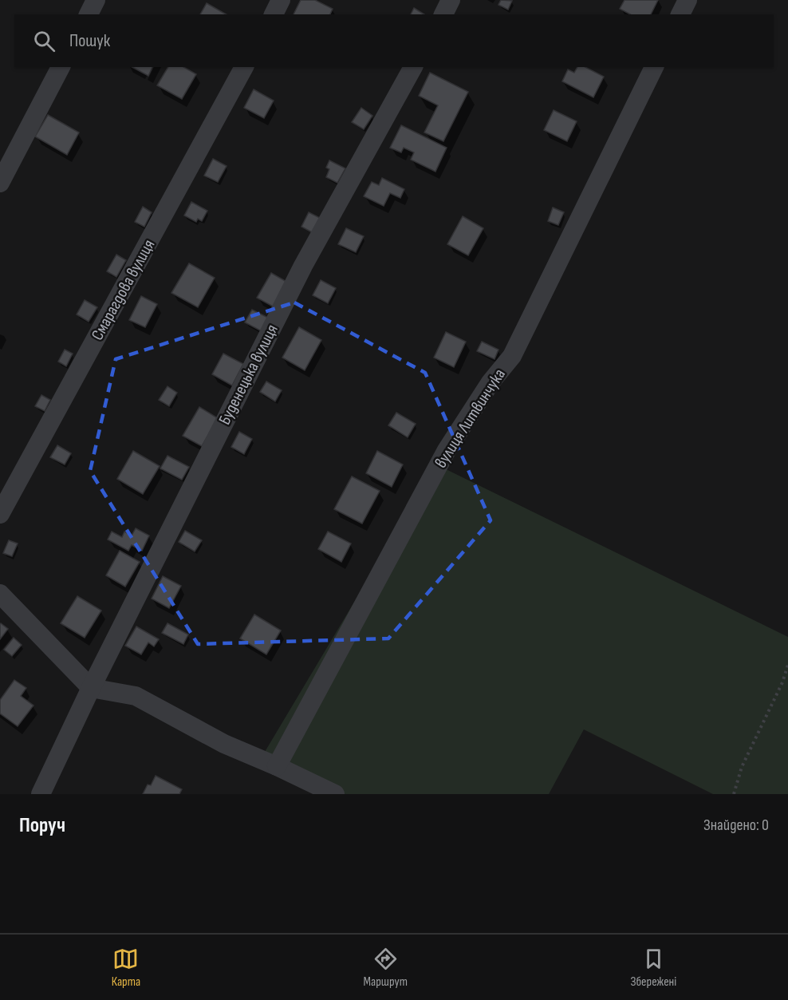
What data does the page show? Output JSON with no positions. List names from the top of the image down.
{
  "streets": {
    "street": ["Смарагдова вулиця", "Буденецька вулиця", "вулиця Литвинчука"]
  },
  "page": {
    "search": "Пошук",
    "heading": ["Поруч", "Знайдено: 0"],
    "nav": ["Карта", "Маршрут", "Збережені"]
  }
}
